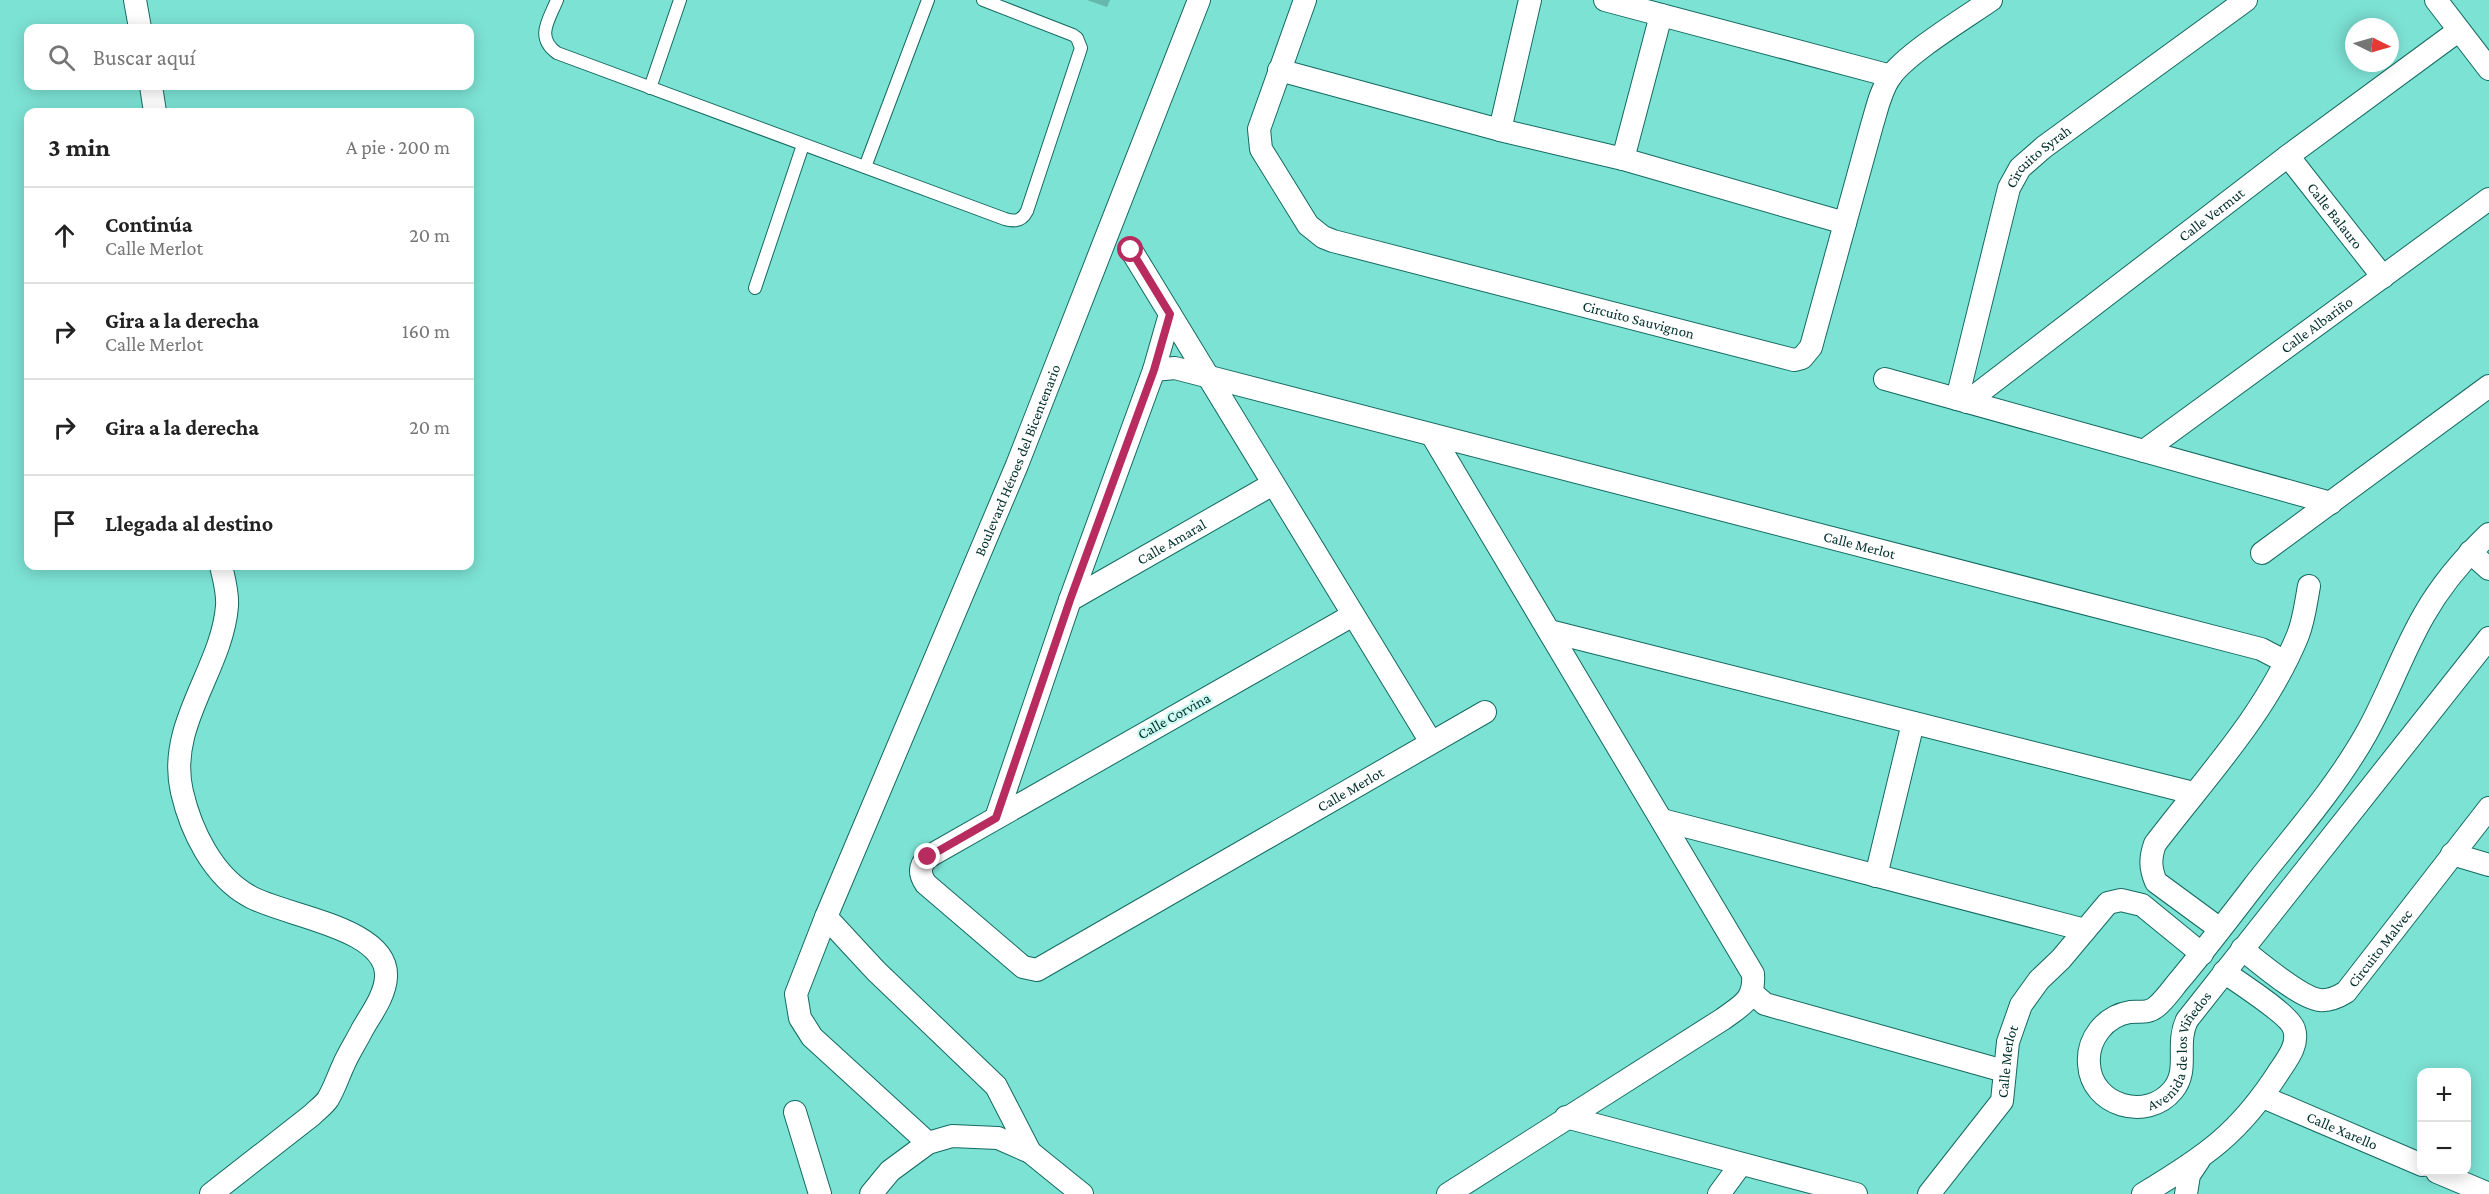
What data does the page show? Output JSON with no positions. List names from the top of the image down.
{
  "streets": {
    "street": [
      "Circuito Syrah",
      "Calle Vermut",
      "Calle Balauro",
      "Circuito Sauvignon",
      "Calle Albariño",
      "Boulevard Héroes del Bicentenario",
      "Calle Amaral",
      "Calle Merlot",
      "Calle Corvina",
      "Circuito Malvec",
      "Avenida de los Viñedos",
      "Calle Xarello"
    ]
  },
  "crossings": [
    ["Circuito Syrah", "Calle Vermut"],
    ["Calle Vermut", "Calle Balauro"],
    ["Calle Balauro", "Calle Albariño"],
    ["Calle Merlot", "Calle Corvina"],
    ["Calle Merlot", "Avenida de los Viñedos"],
    ["Circuito Malvec", "Avenida de los Viñedos"]
  ],
  "north": "right",
  "page": {
    "search": "Buscar aquí",
    "heading": ["3 min", "A pie · 200 m"],
    "list": [
      ["Continúa", "Calle Merlot", "20 m"],
      ["Gira a la derecha", "Calle Merlot", "160 m"],
      ["Gira a la derecha", "20 m"],
      "Llegada al destino"
    ],
    "map_buttons": ["+", "−"]
  }
}
